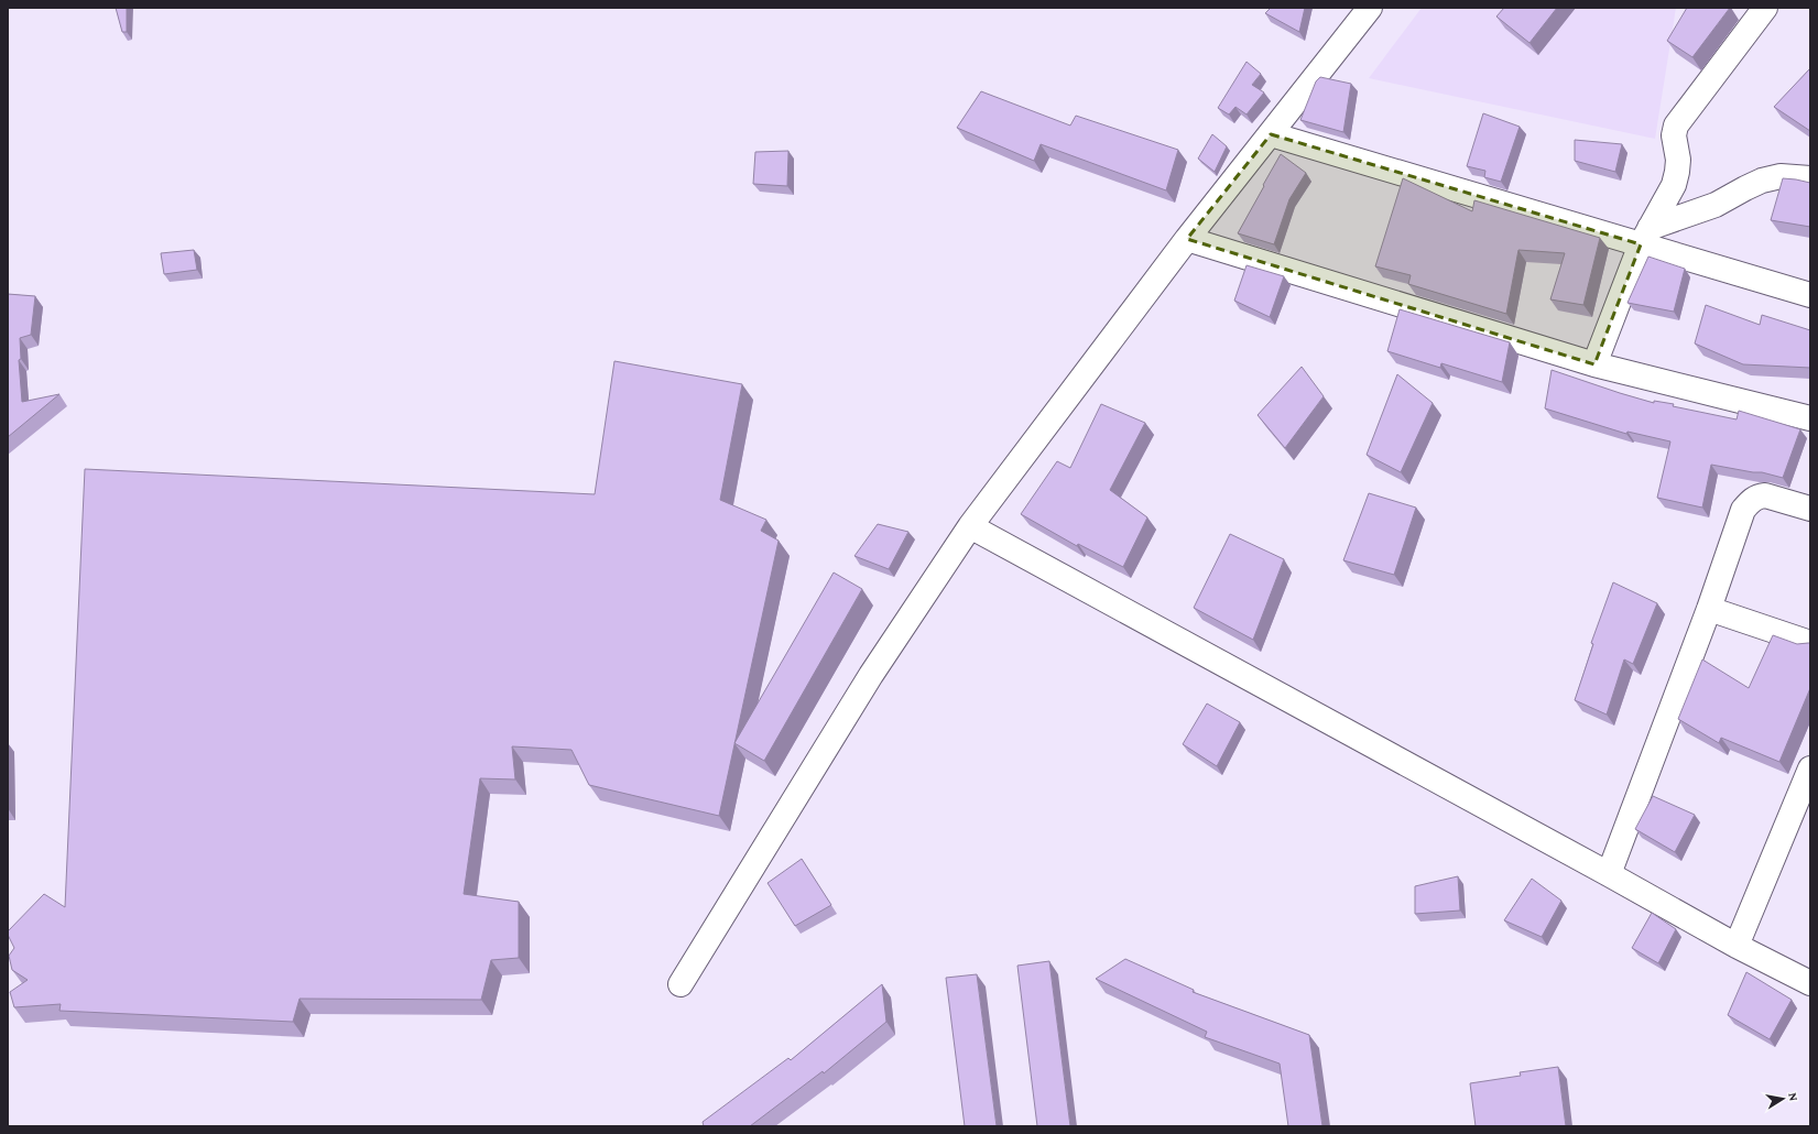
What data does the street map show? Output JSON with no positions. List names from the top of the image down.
{
  "north": "right"
}
